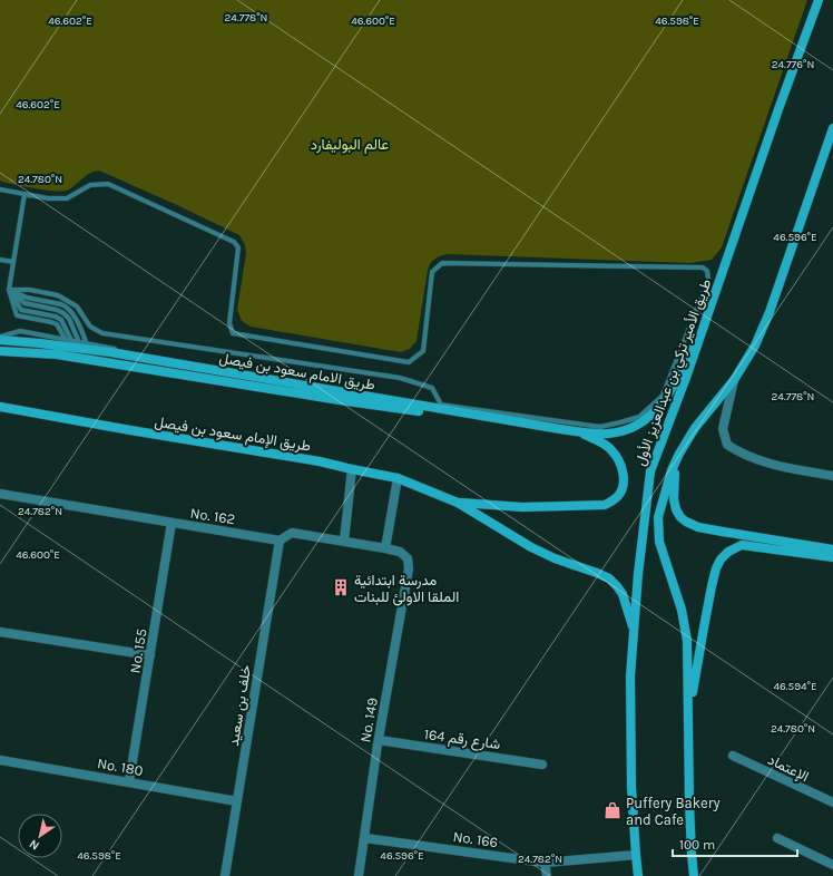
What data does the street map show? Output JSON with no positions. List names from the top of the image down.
{
  "streets": {
    "main road": ["طريق الامام سعود بن فيصل", "طريق الأمير تركي بن عبدالعزيز الأول", "طريق الإمام سعود بن فيصل"],
    "street": [
      "No. 162",
      "No. 155",
      "خلف بن سعيد",
      "No. 149",
      "شارع رقم 164",
      "No. 180",
      "الإعتماد",
      "No. 166"
    ]
  },
  "crossings": [
    ["طريق الأمير تركي بن عبدالعزيز الأول", "No. 166"],
    ["No. 162", "No. 155"],
    ["No. 162", "خلف بن سعيد"],
    ["No. 162", "No. 149"],
    ["No. 155", "No. 180"],
    ["خلف بن سعيد", "No. 180"],
    ["No. 149", "شارع رقم 164"],
    ["No. 149", "No. 166"]
  ],
  "parks": ["عالم البوليفارد"],
  "places": {
    "building": ["مدرسة ابتدائية الملقا الاولئ للبنات"],
    "shop": ["Puffery Bakery and Cafe"]
  },
  "scale_bar": "100 m",
  "north": "bottom left",
  "coordinates": [
    "24.778°N",
    "46.602°E",
    "46.600°E",
    "46.598°E",
    "24.776°N",
    "24.780°N",
    "46.596°E",
    "24.782°N",
    "46.594°E"
  ]
}
